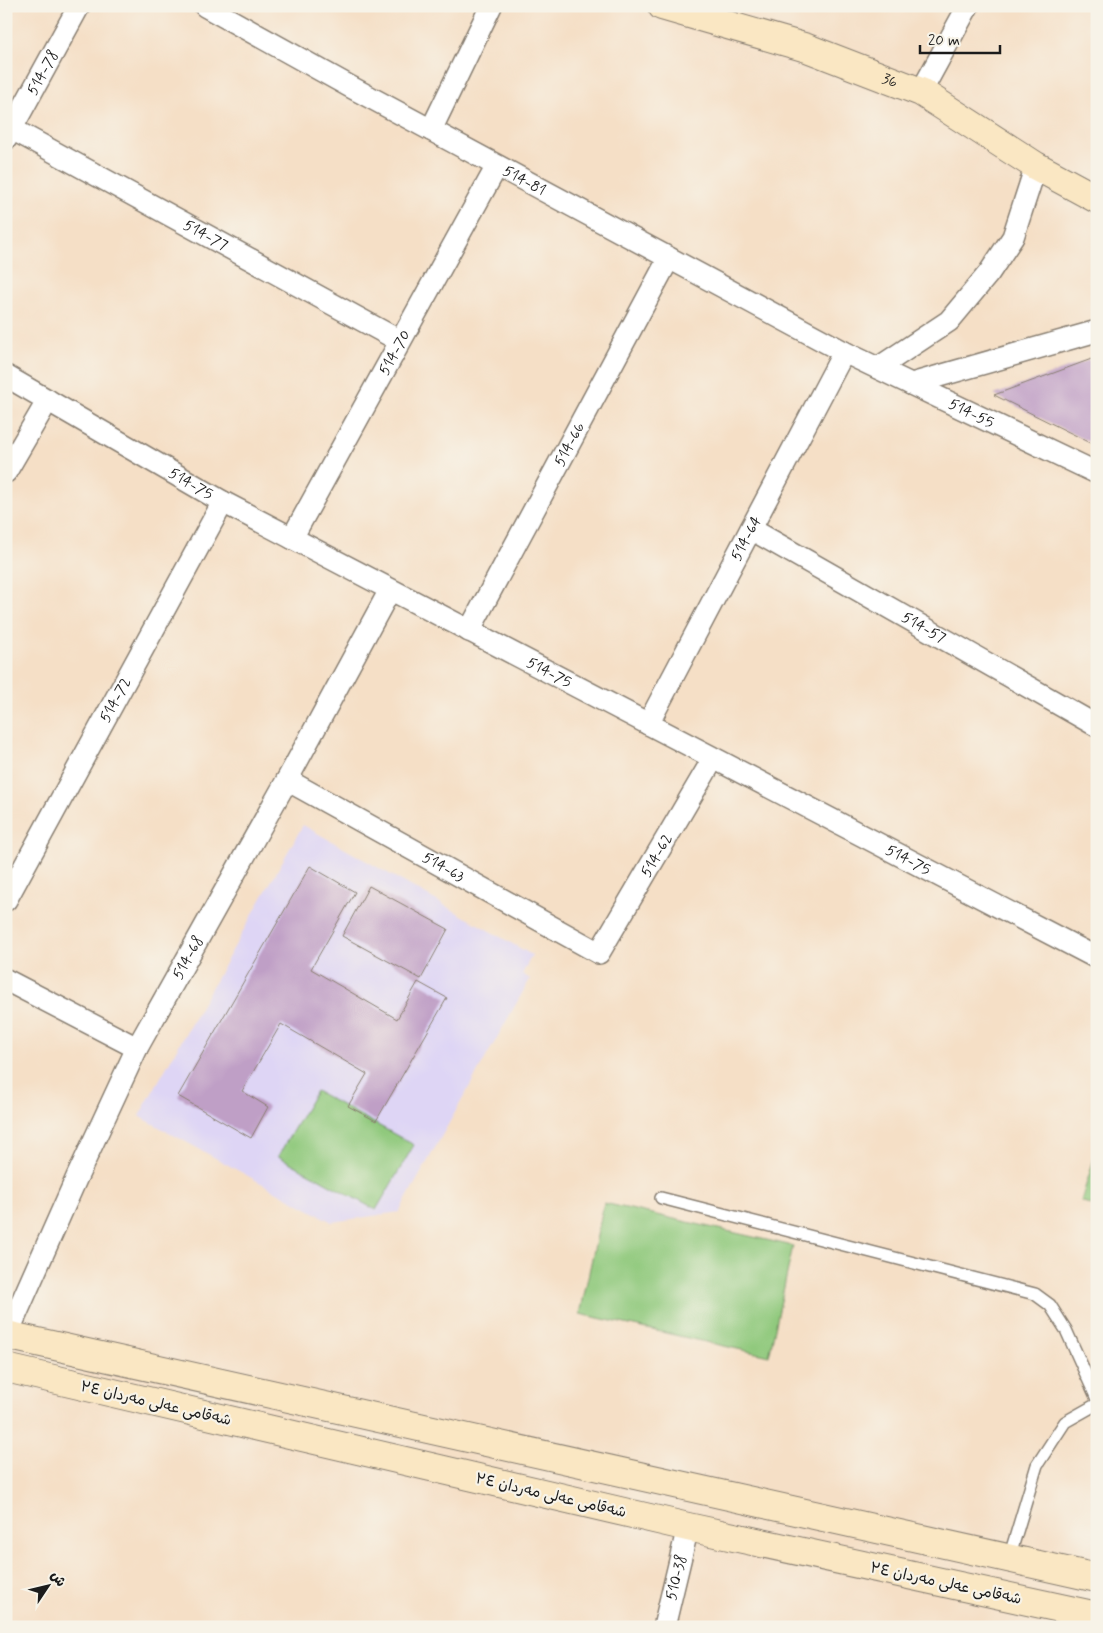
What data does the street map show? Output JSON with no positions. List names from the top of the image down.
{
  "streets": {
    "main road": ["36", "شەقامی عەلی مەردان ٣٤"],
    "street": [
      "514-78",
      "514-81",
      "514-77",
      "514-70",
      "514-55",
      "514-66",
      "514-75",
      "514-64",
      "514-57",
      "514-72",
      "514-62",
      "514-63",
      "514-68",
      "510-38"
    ]
  },
  "crossings": [
    ["514-78", "514-77"],
    ["514-81", "514-70"],
    ["514-81", "514-55"],
    ["514-81", "514-66"],
    ["514-81", "514-64"],
    ["514-77", "514-70"],
    ["514-70", "514-75"],
    ["514-55", "514-64"],
    ["514-66", "514-75"],
    ["514-75", "514-64"],
    ["514-75", "514-72"],
    ["514-75", "514-62"],
    ["514-75", "514-68"],
    ["514-64", "514-57"],
    ["514-62", "514-63"],
    ["514-63", "514-68"],
    ["شەقامی عەلی مەردان ٣٤", "510-38"]
  ],
  "scale_bar": "20 m",
  "north": "top right"
}
